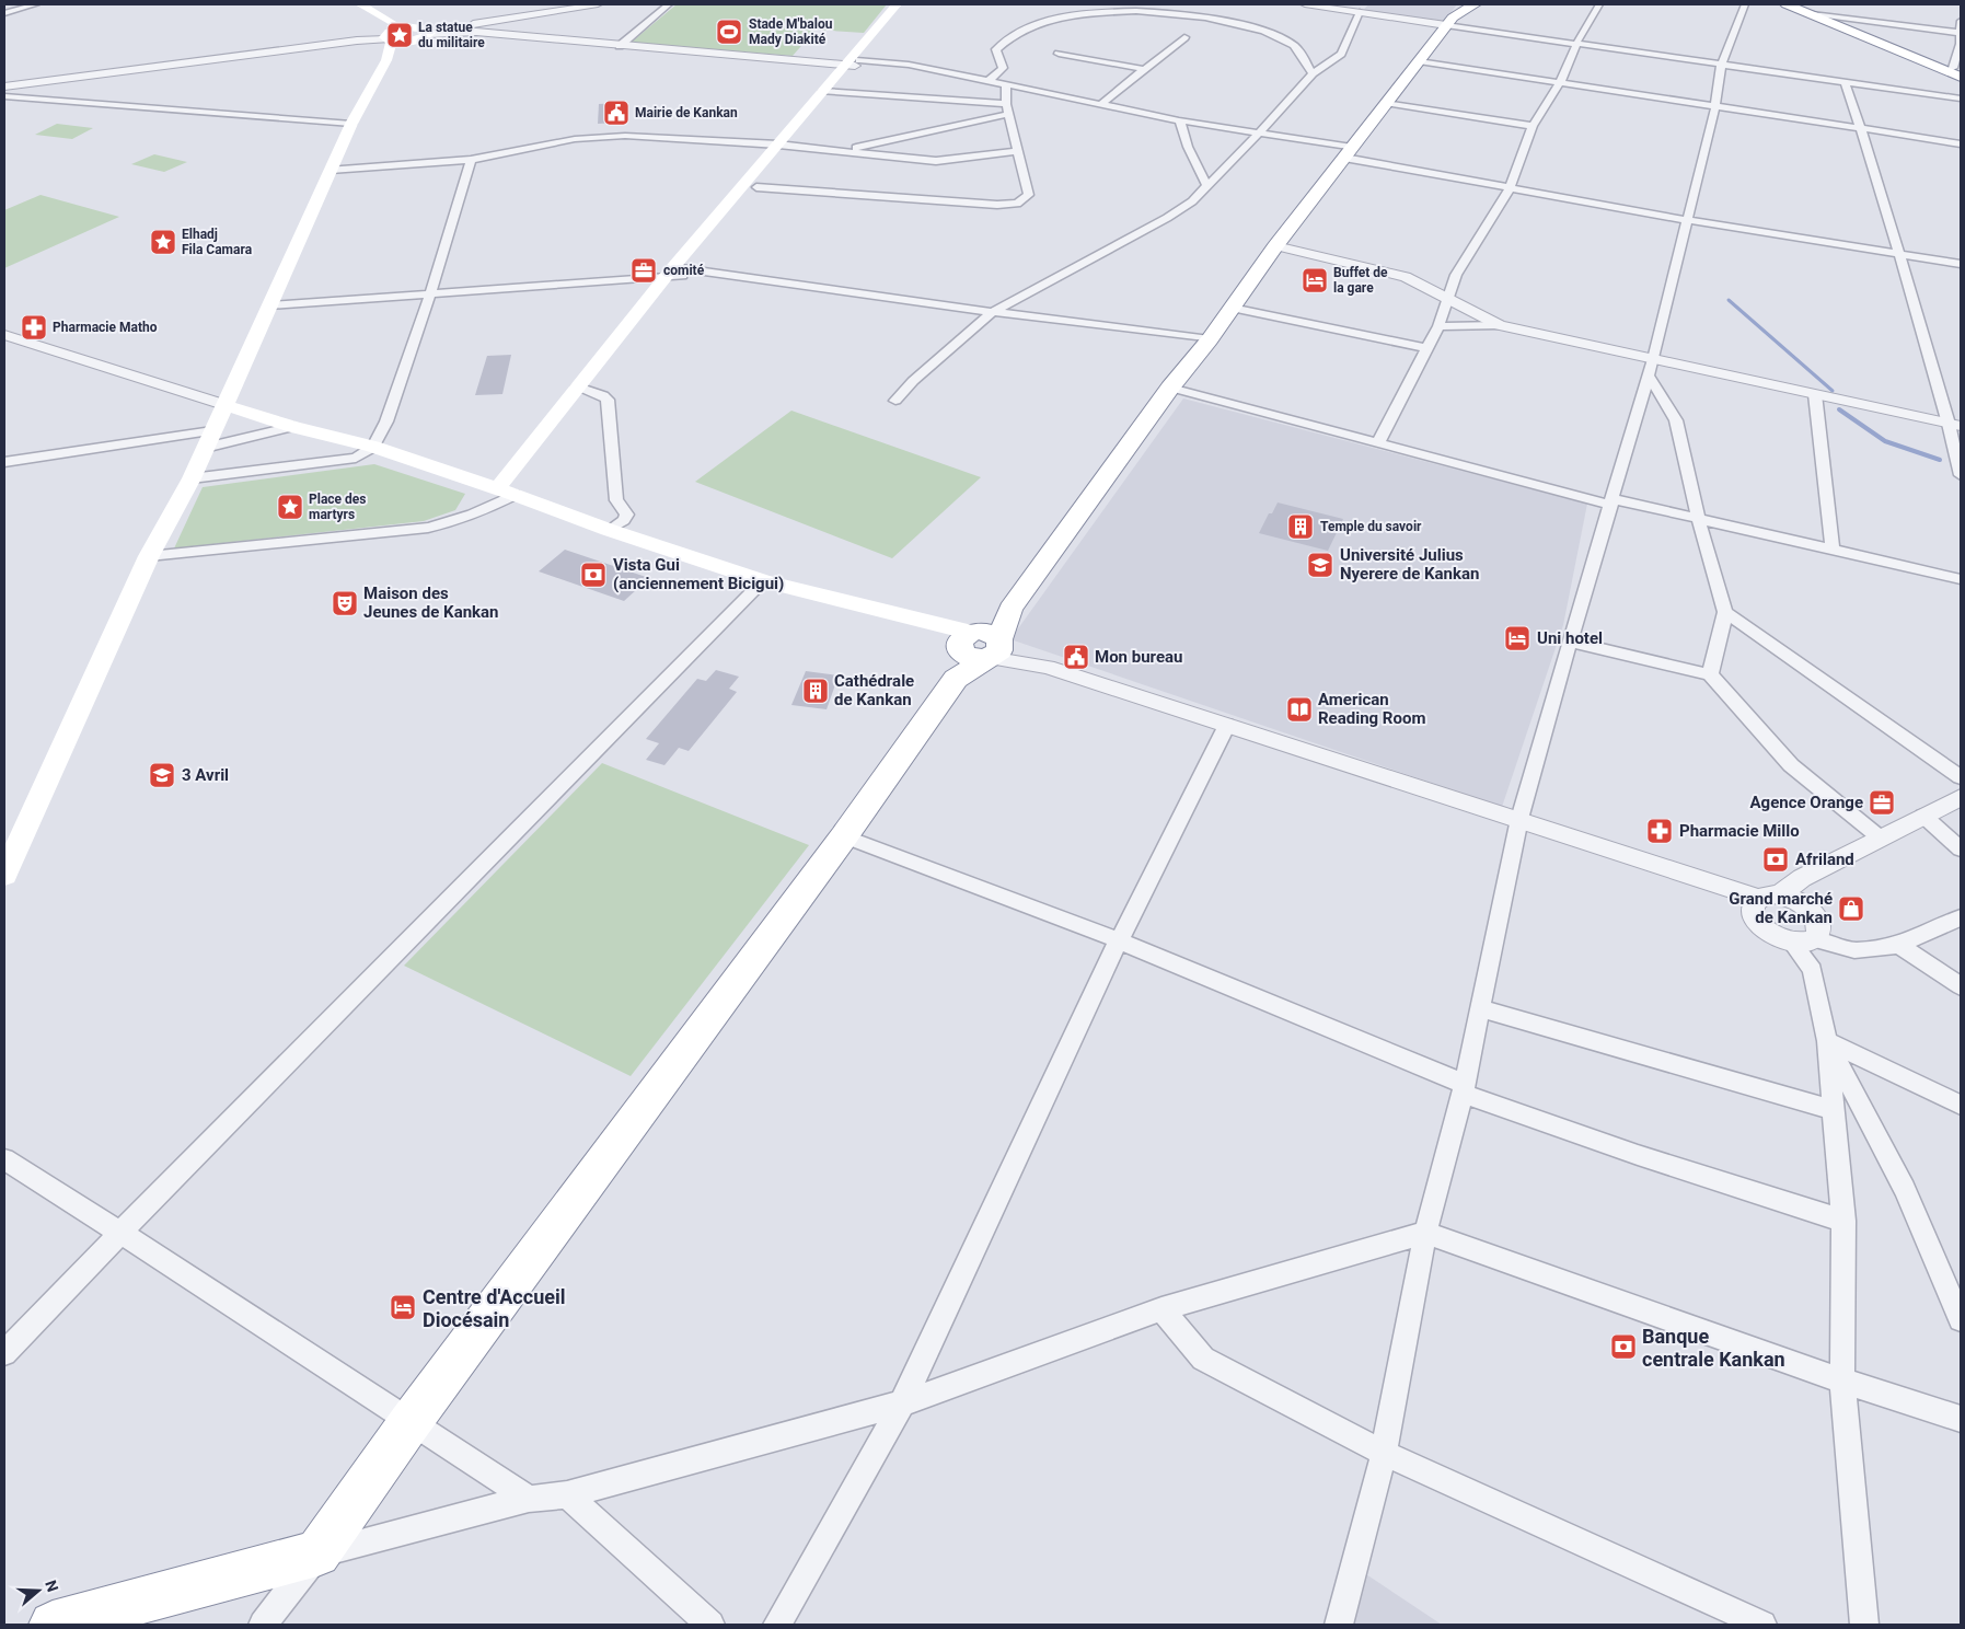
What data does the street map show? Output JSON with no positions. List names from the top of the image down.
{
  "places": {
    "sports": ["Stade M'balou Mady Diakité"],
    "place": ["La statue du militaire", "Elhadj Fila Camara", "Place des martyrs"],
    "public building": ["Mairie de Kankan", "Mon bureau"],
    "office": ["comité", "Agence Orange"],
    "hotel": ["Buffet de la gare", "Uni hotel", "Centre d'Accueil Diocésain"],
    "pharmacy": ["Pharmacie Matho", "Pharmacie Millo"],
    "building": ["Temple du savoir", "Cathédrale de Kankan"],
    "school or university": ["Université Julius Nyerere de Kankan", "3 Avril"],
    "bank": ["Vista Gui (anciennement Bicigui)", "Afriland", "Banque centrale Kankan"],
    "theatre": ["Maison des Jeunes de Kankan"],
    "library": ["American Reading Room"],
    "shop": ["Grand marché de Kankan"]
  },
  "north": "right"
}
